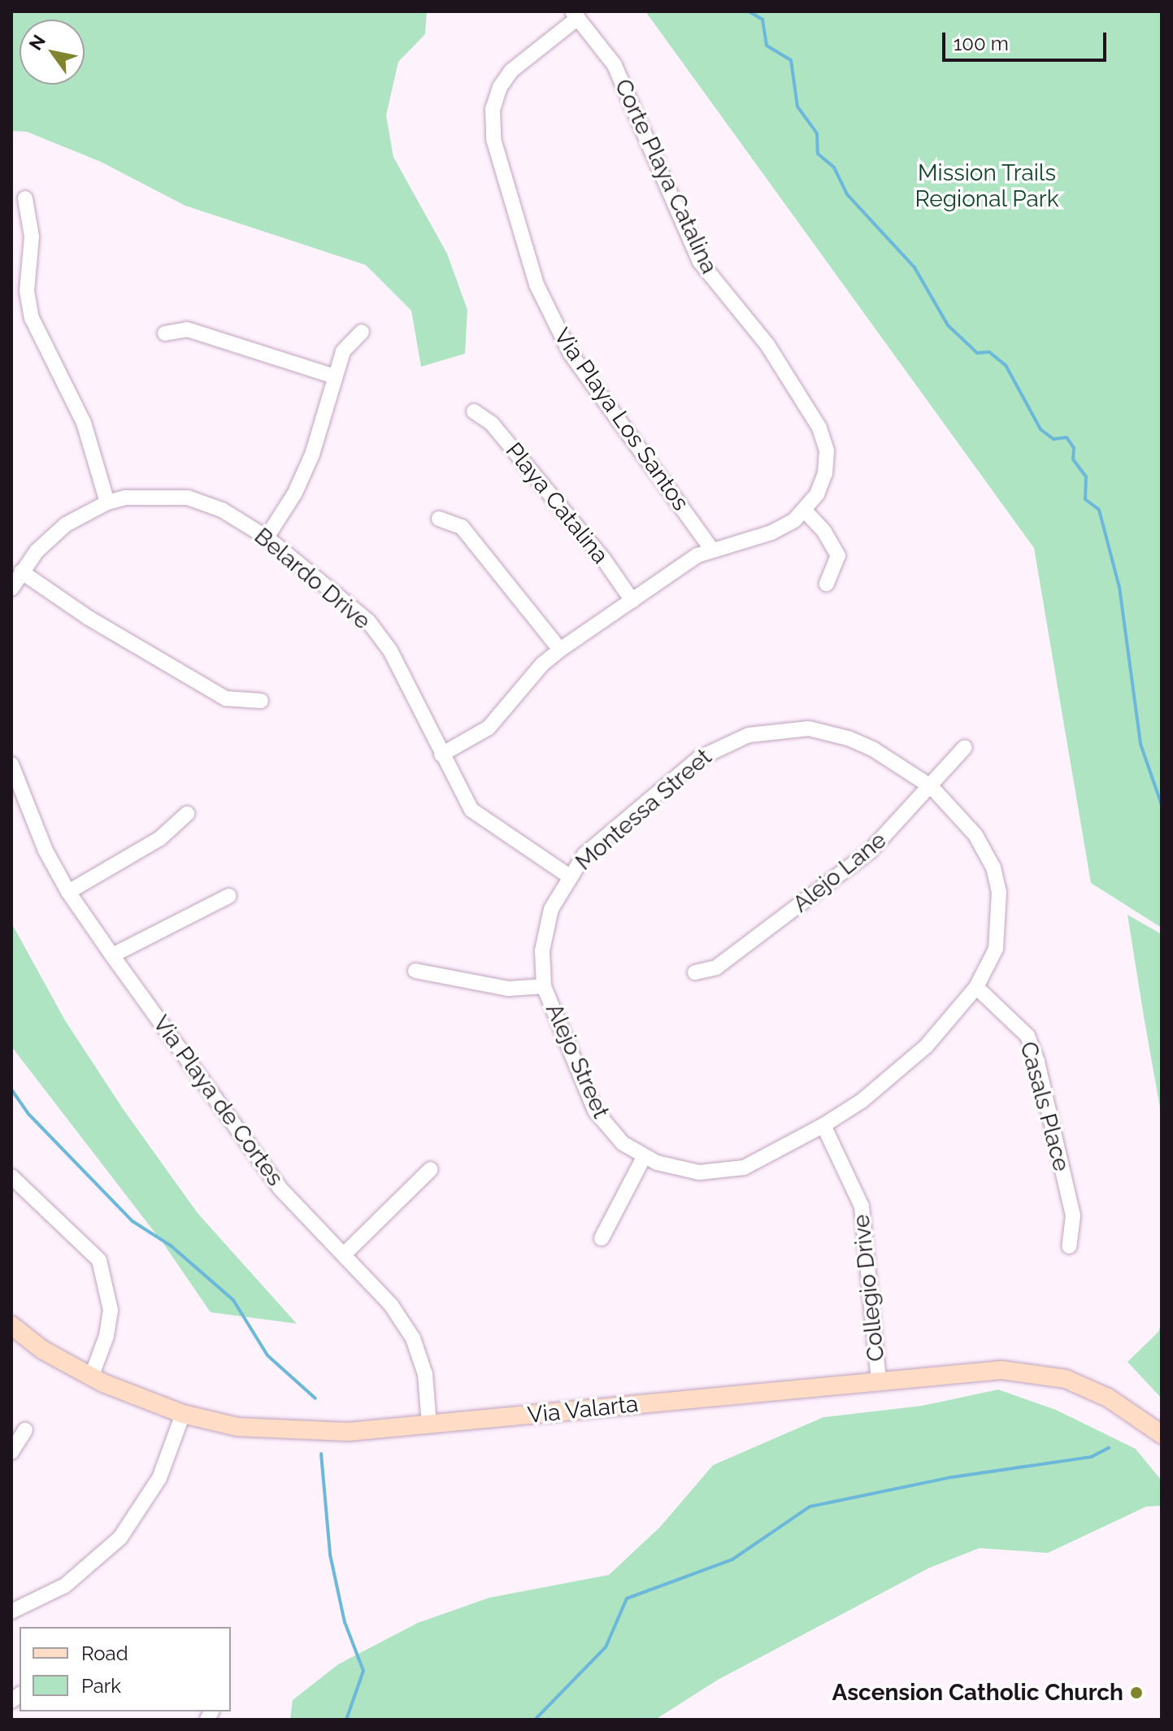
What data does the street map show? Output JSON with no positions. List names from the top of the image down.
{
  "streets": {
    "main road": ["Via Valarta"],
    "street": [
      "Corte Playa Catalina",
      "Via Playa Los Santos",
      "Playa Catalina",
      "Belardo Drive",
      "Montessa Street",
      "Alejo Lane",
      "Alejo Street",
      "Via Playa de Cortes",
      "Casals Place",
      "Collegio Drive"
    ]
  },
  "crossings": [
    ["Corte Playa Catalina", "Via Playa Los Santos"],
    ["Belardo Drive", "Montessa Street"],
    ["Belardo Drive", "Alejo Street"],
    ["Montessa Street", "Alejo Lane"],
    ["Montessa Street", "Alejo Street"],
    ["Montessa Street", "Casals Place"],
    ["Montessa Street", "Collegio Drive"],
    ["Alejo Street", "Collegio Drive"],
    ["Via Playa de Cortes", "Via Valarta"],
    ["Collegio Drive", "Via Valarta"]
  ],
  "parks": ["Mission Trails Regional Park"],
  "places": ["Ascension Catholic Church"],
  "legend": ["Road", "Park"],
  "scale_bar": "100 m",
  "north": "top left"
}
